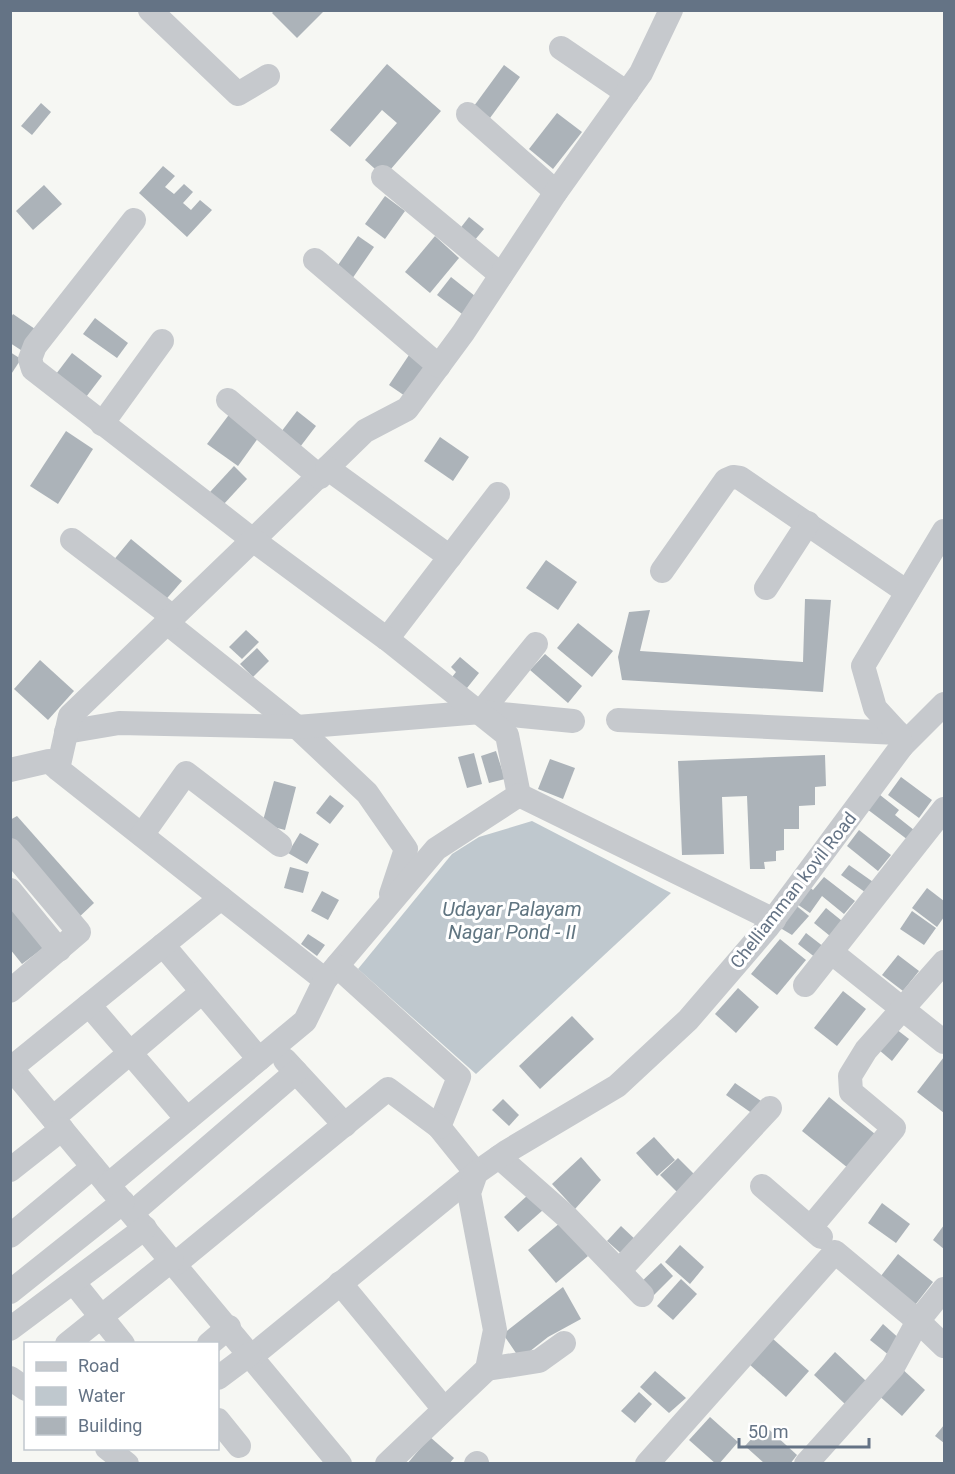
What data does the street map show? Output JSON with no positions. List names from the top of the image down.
{
  "streets": {
    "street": ["Chelliamman kovil Road"]
  },
  "water": ["Udayar Palayam Nagar Pond - II"],
  "legend": ["Road", "Water", "Building"],
  "scale_bar": "50 m"
}
